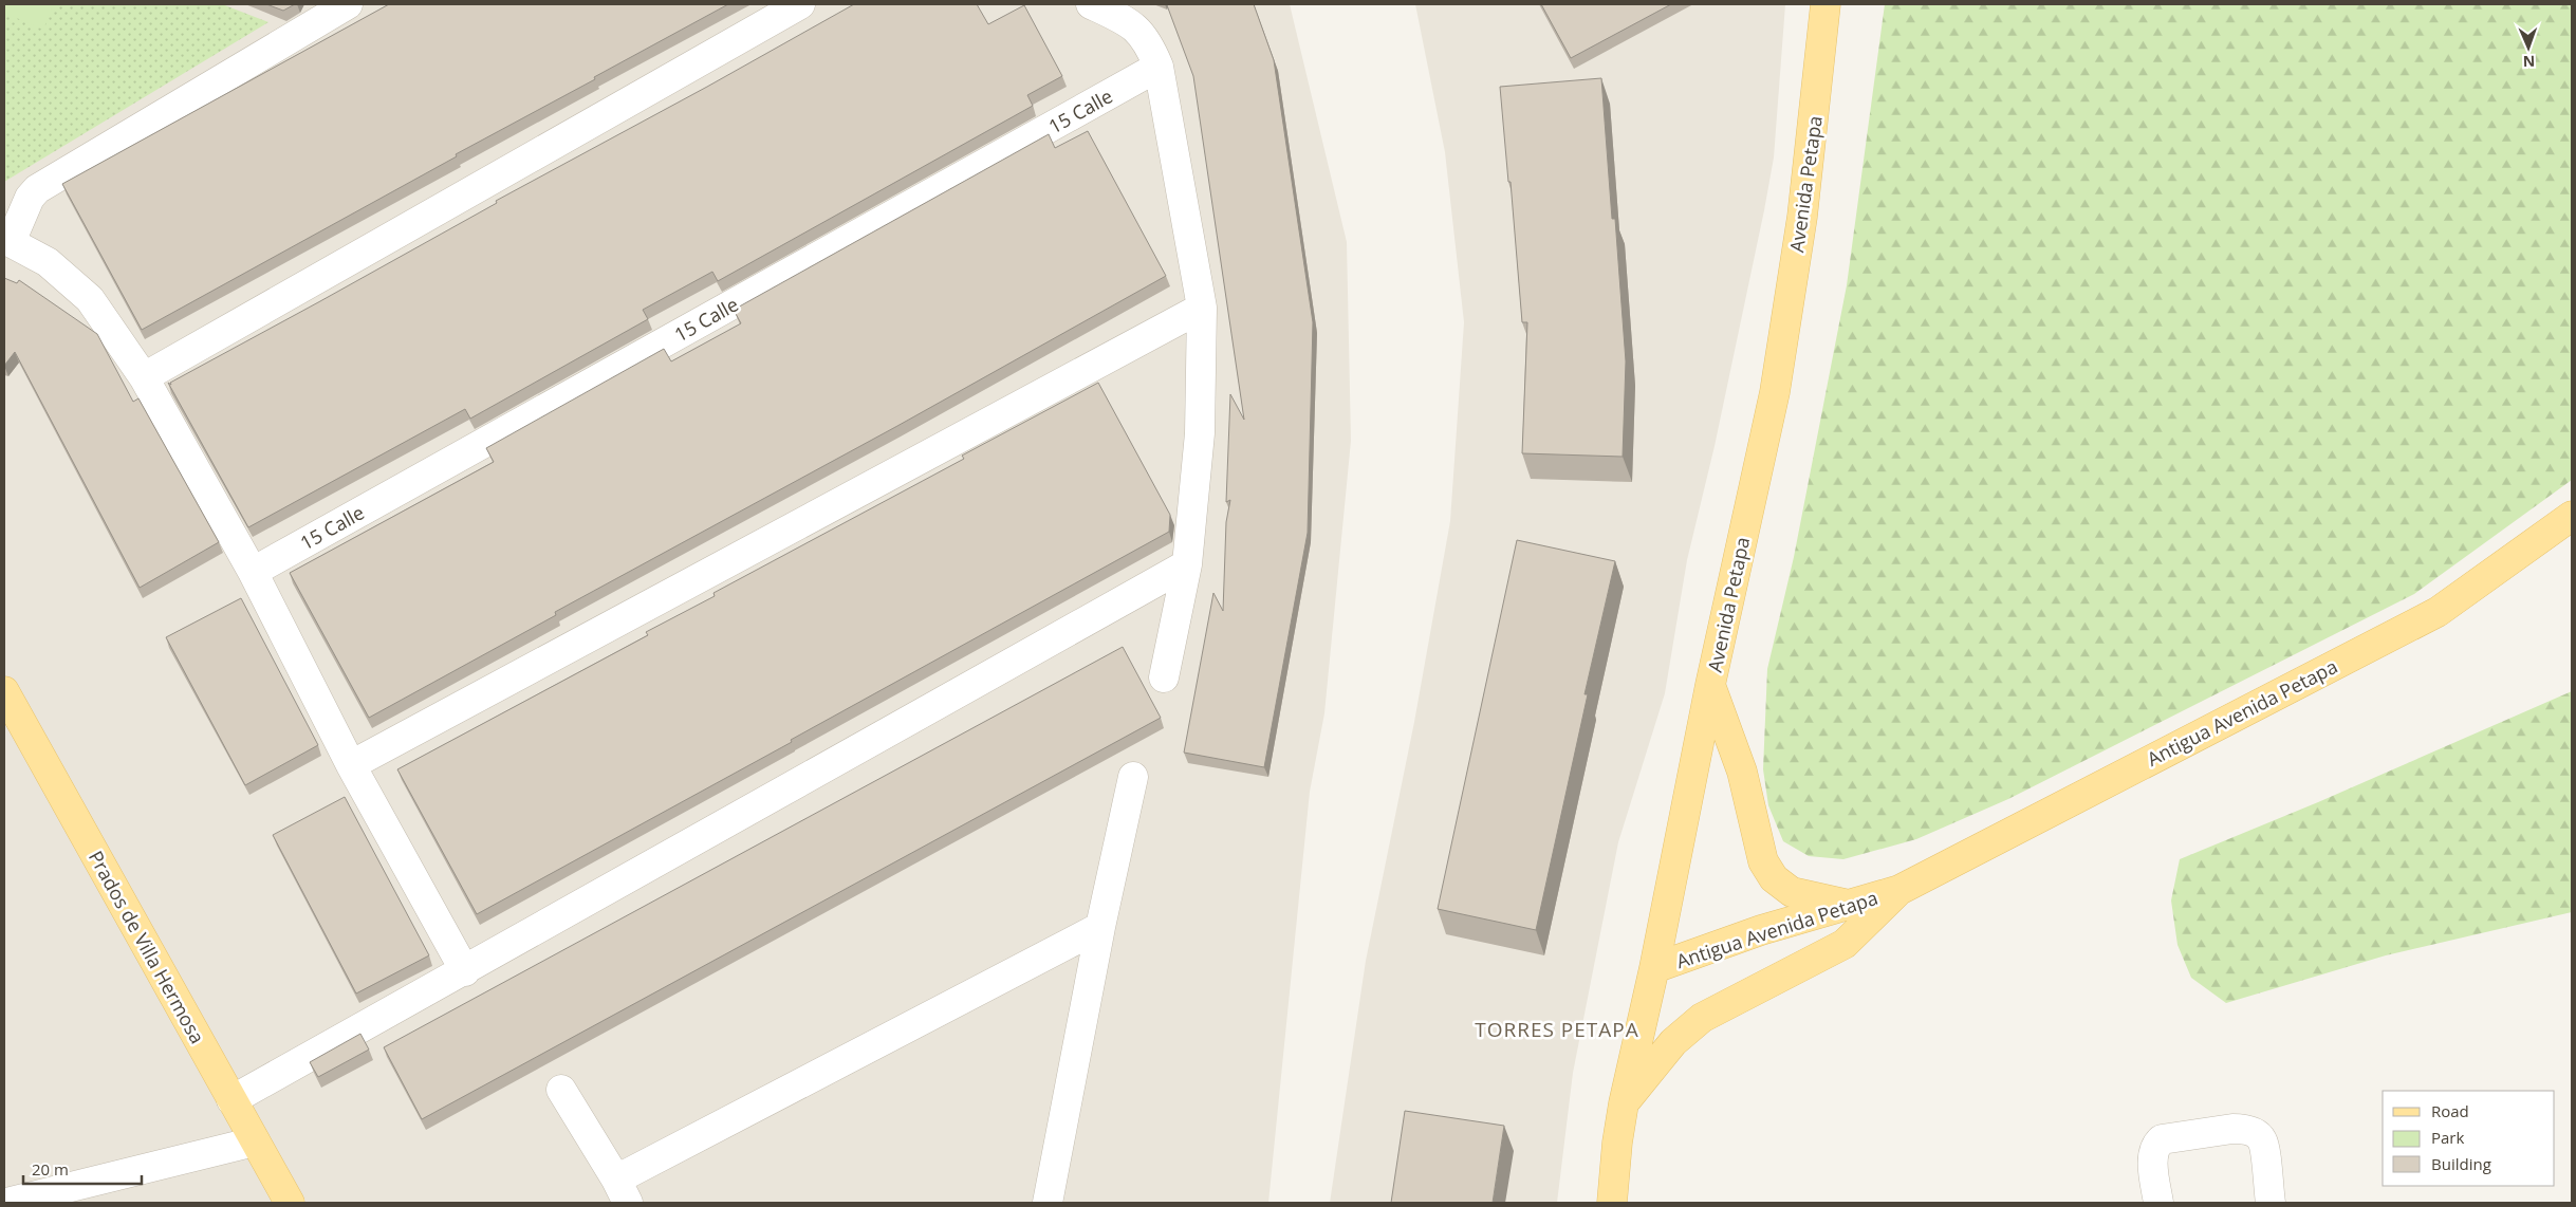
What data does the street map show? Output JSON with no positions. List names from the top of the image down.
{
  "streets": {
    "main road": ["Avenida Petapa", "Antigua Avenida Petapa", "Prados de Villa Hermosa"],
    "street": ["15 Calle"]
  },
  "crossings": [
    ["Avenida Petapa", "Antigua Avenida Petapa"]
  ],
  "districts": ["TORRES PETAPA"],
  "legend": ["Road", "Park", "Building"],
  "scale_bar": "20 m",
  "north": "bottom"
}
